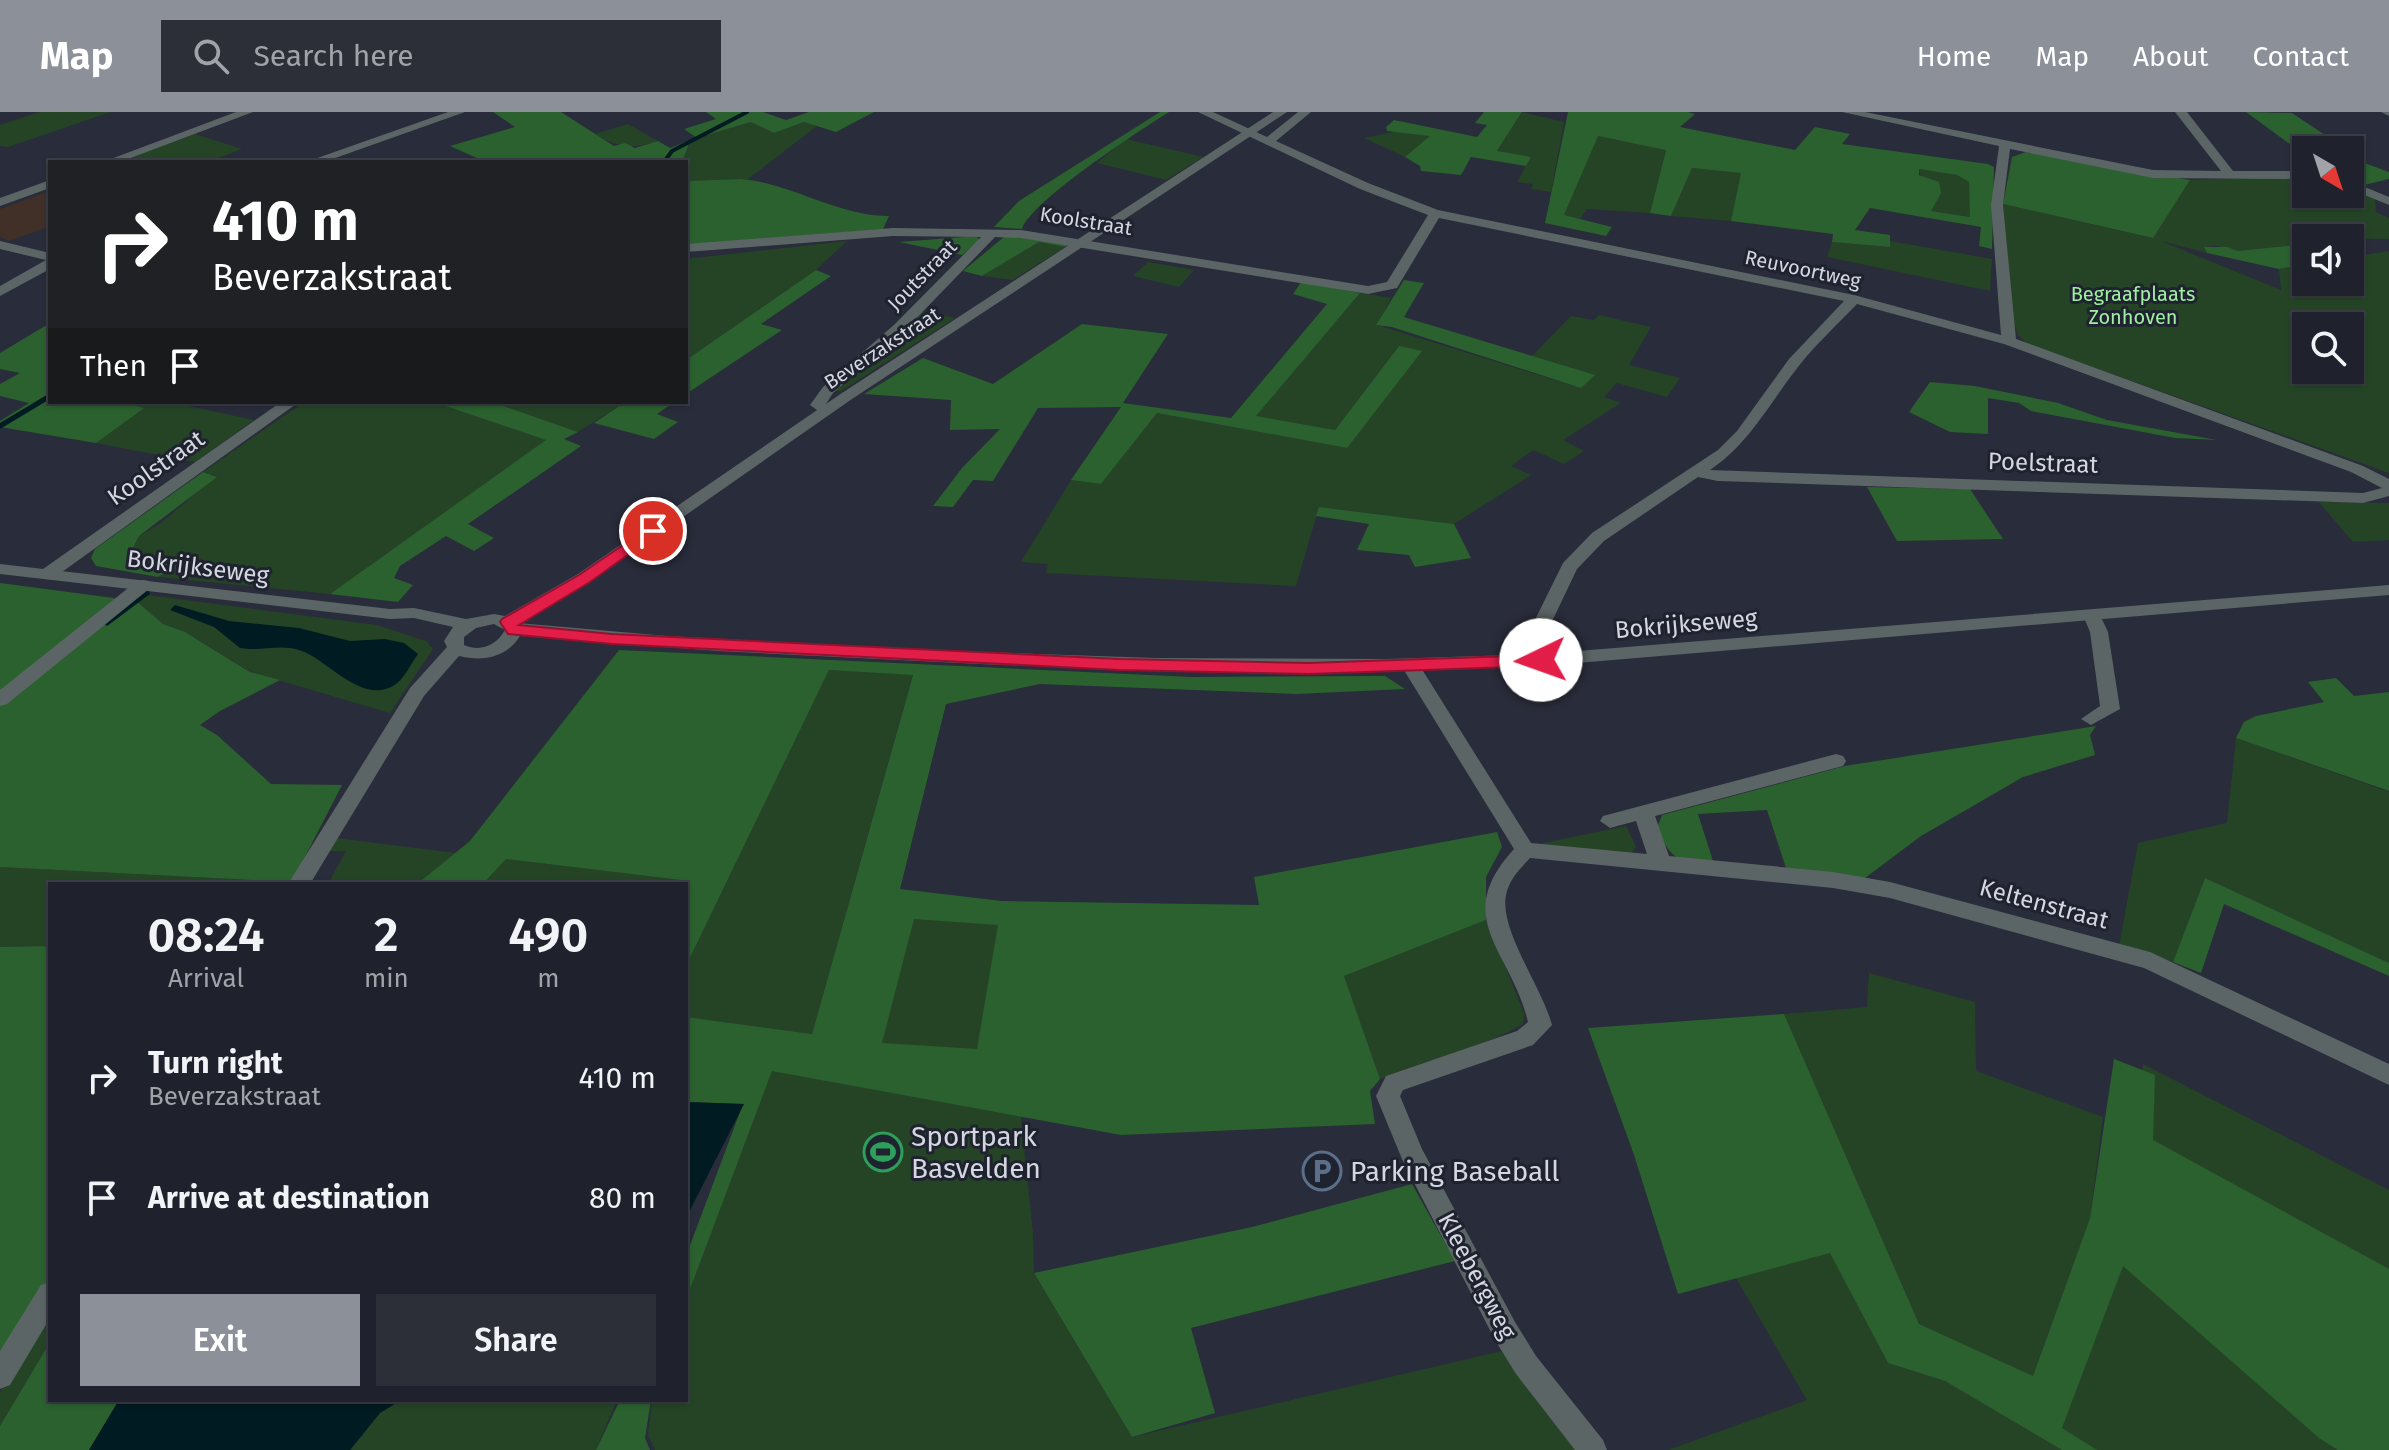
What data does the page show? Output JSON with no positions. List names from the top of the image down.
{
  "streets": {
    "street": [
      "Koolstraat",
      "Reuvoortweg",
      "Joutstraat",
      "Beverzakstraat",
      "Poelstraat",
      "Bokrijkseweg",
      "Keltenstraat",
      "Kleebergweg"
    ]
  },
  "crossings": [
    ["Koolstraat", "Reuvoortweg"],
    ["Koolstraat", "Joutstraat"],
    ["Koolstraat", "Beverzakstraat"],
    ["Koolstraat", "Bokrijkseweg"],
    ["Reuvoortweg", "Beverzakstraat"],
    ["Reuvoortweg", "Poelstraat"],
    ["Joutstraat", "Beverzakstraat"],
    ["Beverzakstraat", "Bokrijkseweg"],
    ["Keltenstraat", "Kleebergweg"]
  ],
  "parks": ["Begraafplaats Zonhoven"],
  "places": {
    "sports": ["Sportpark Basvelden"],
    "parking": ["Parking Baseball"]
  },
  "north": "bottom right",
  "page": {
    "header": "Map",
    "search": "Search here",
    "nav": [
      "Home",
      "Map",
      "About",
      "Contact"
    ],
    "turn": ["410 m", "Beverzakstraat"],
    "then": "Then",
    "eta": [
      "08:24",
      "Arrival",
      "2",
      "min",
      "490",
      "m"
    ],
    "list": [
      {
        "name": "Turn right",
        "note": "Beverzakstraat",
        "value": "410 m"
      },
      {
        "name": "Arrive at destination",
        "value": "80 m"
      }
    ],
    "buttons": ["Exit", "Share"]
  }
}
